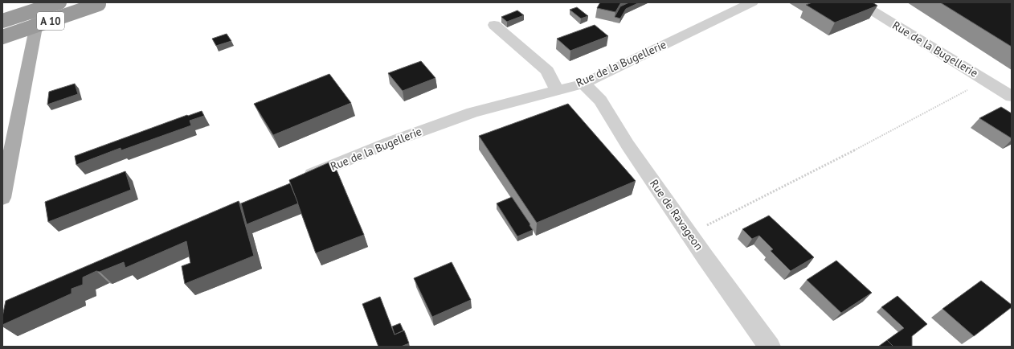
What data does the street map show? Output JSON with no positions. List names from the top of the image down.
{
  "streets": {
    "highway": ["A 10"],
    "street": ["Rue de la Bugellerie", "Rue de Ravageon"]
  },
  "crossings": [
    ["Rue de la Bugellerie", "Rue de Ravageon"]
  ]
}
